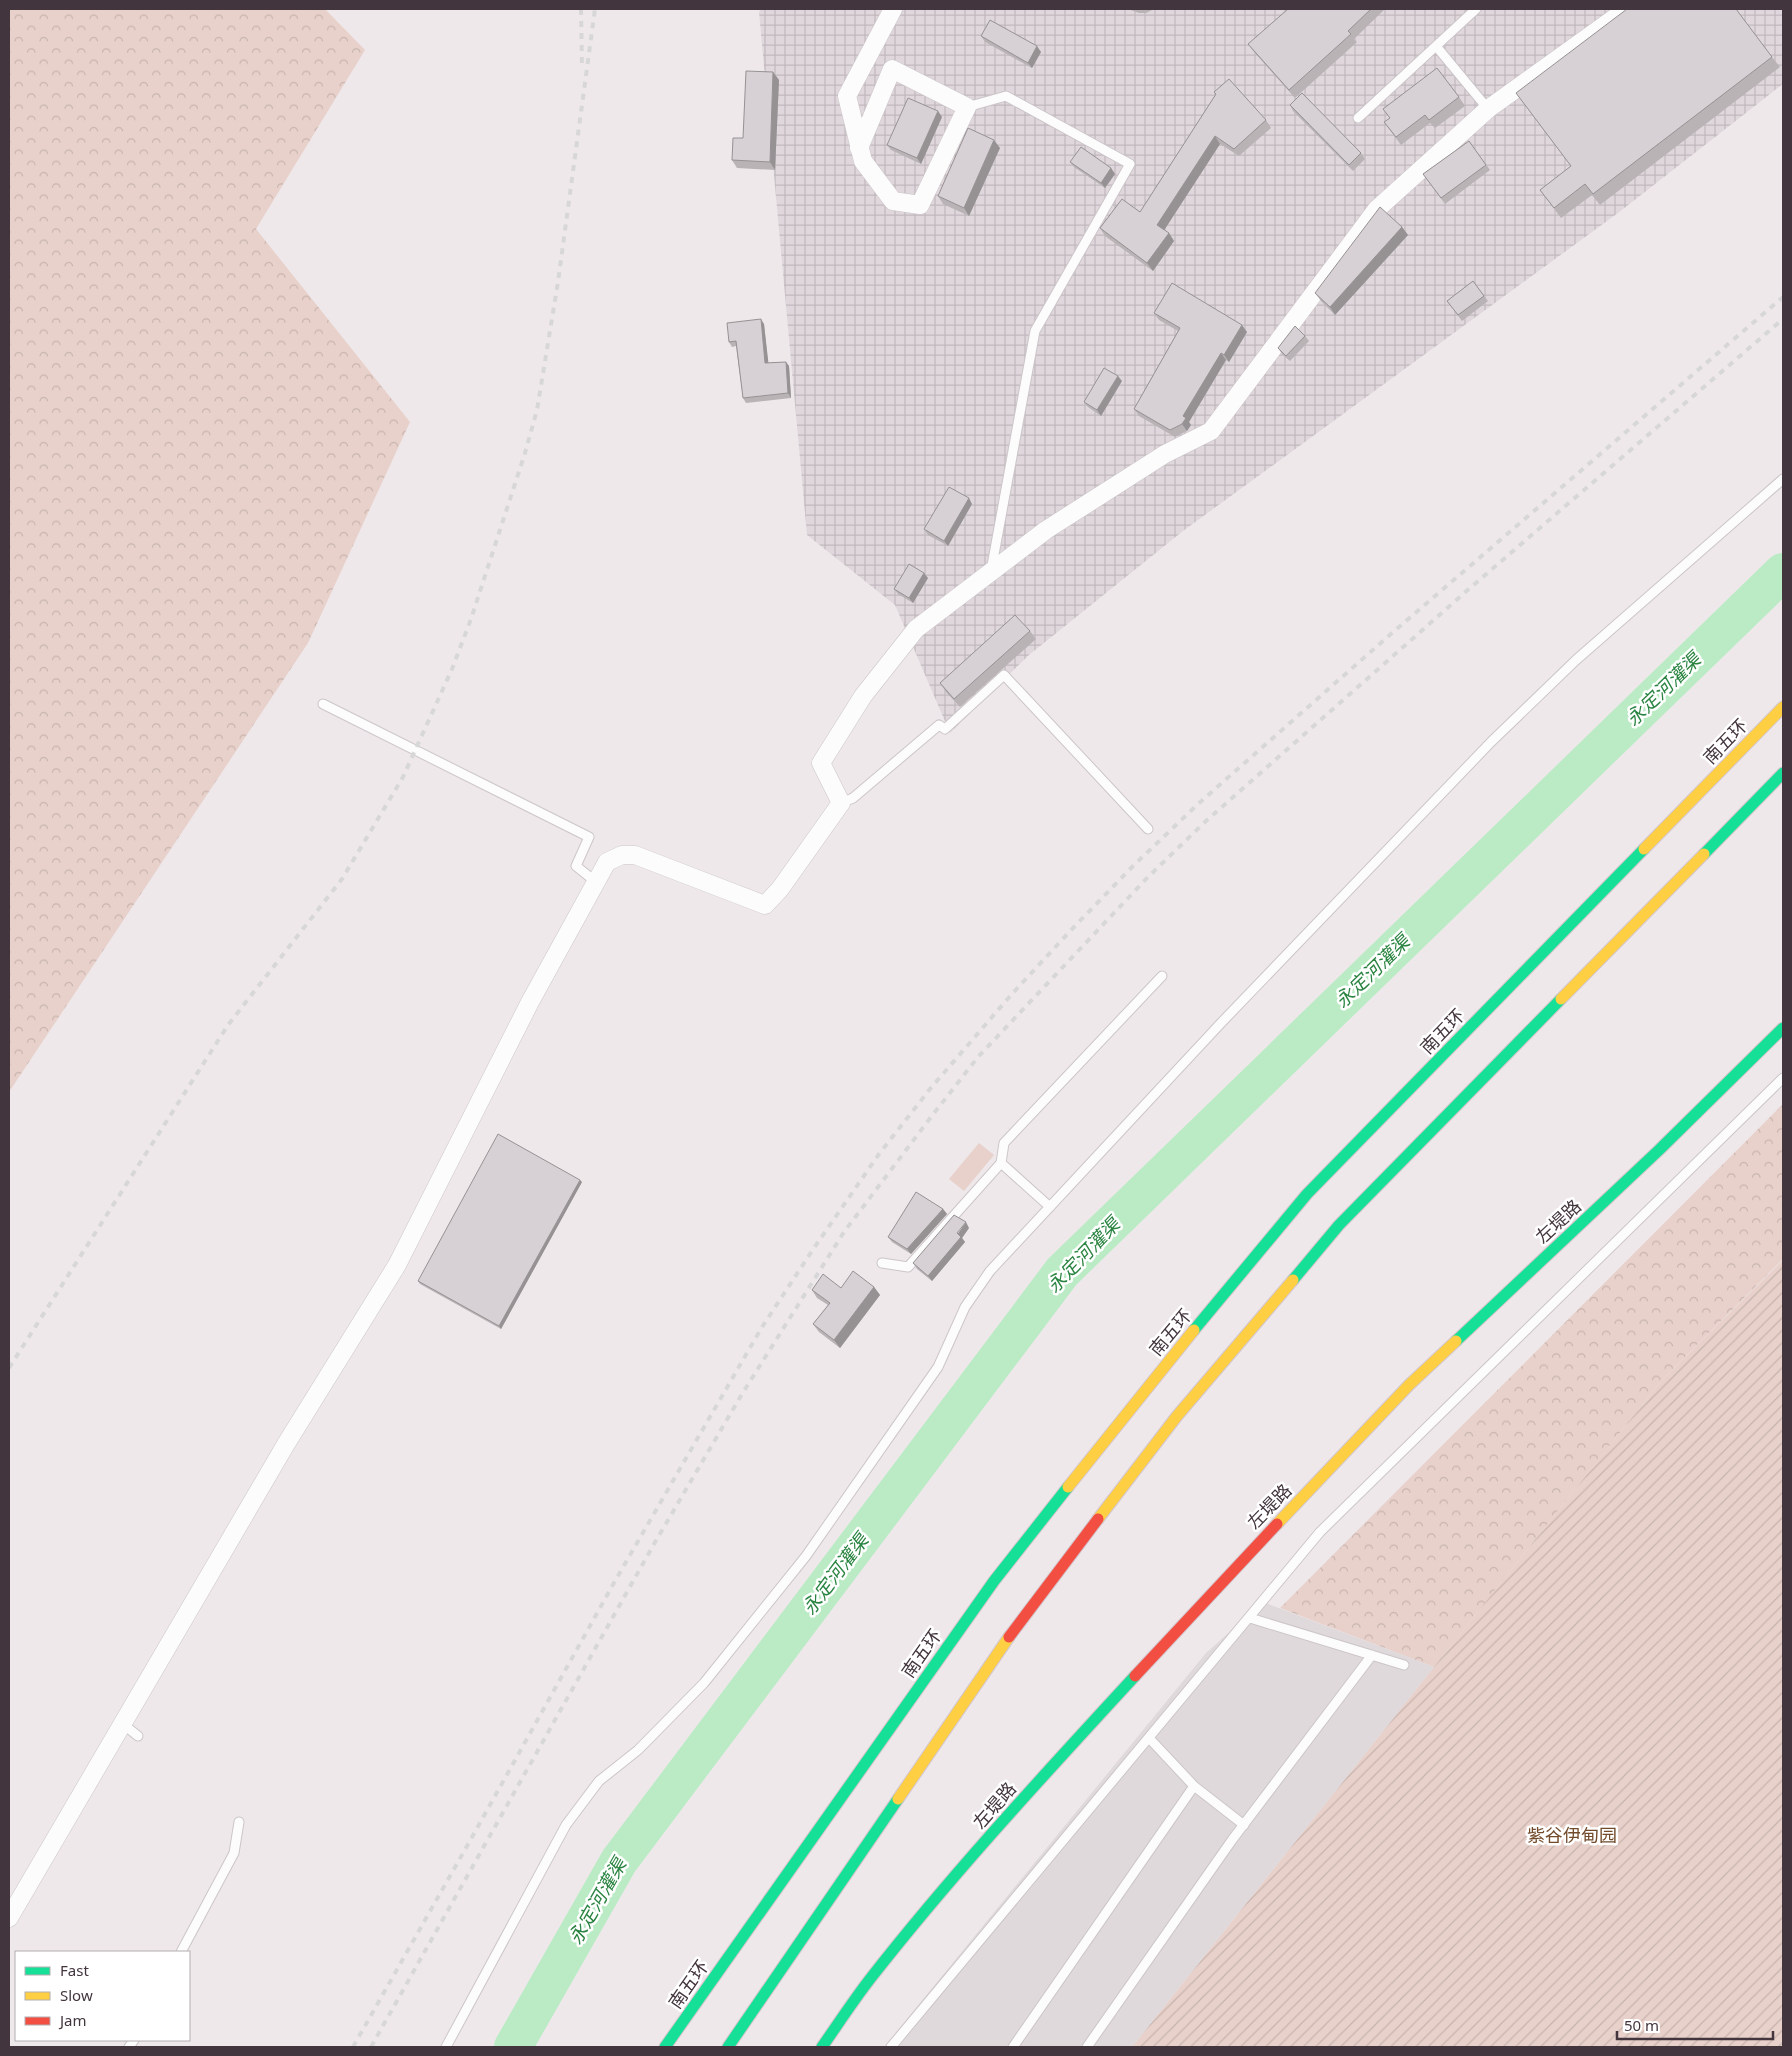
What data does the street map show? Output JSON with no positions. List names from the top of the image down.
{
  "streets": {
    "main road": ["南五环", "左堤路"]
  },
  "water": ["永定河灌渠"],
  "parks": ["紫谷伊甸园"],
  "legend": ["Fast", "Slow", "Jam"],
  "scale_bar": "50 m"
}
